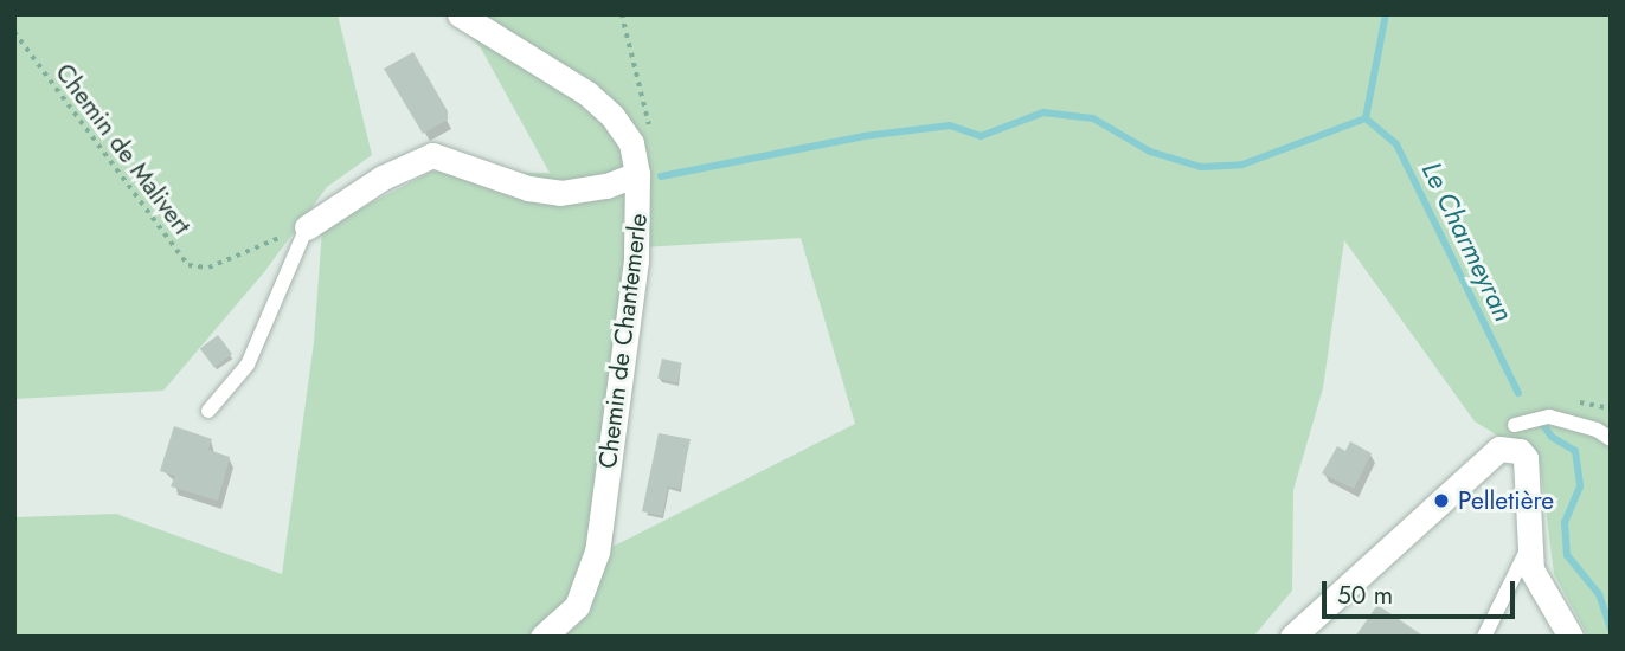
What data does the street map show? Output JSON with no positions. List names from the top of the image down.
{
  "streets": {
    "street": ["Chemin de Chantemerle"],
    "path": ["Chemin de Malivert"]
  },
  "water": ["Le Charmeyran"],
  "places": ["Pelletière"],
  "scale_bar": "50 m"
}
